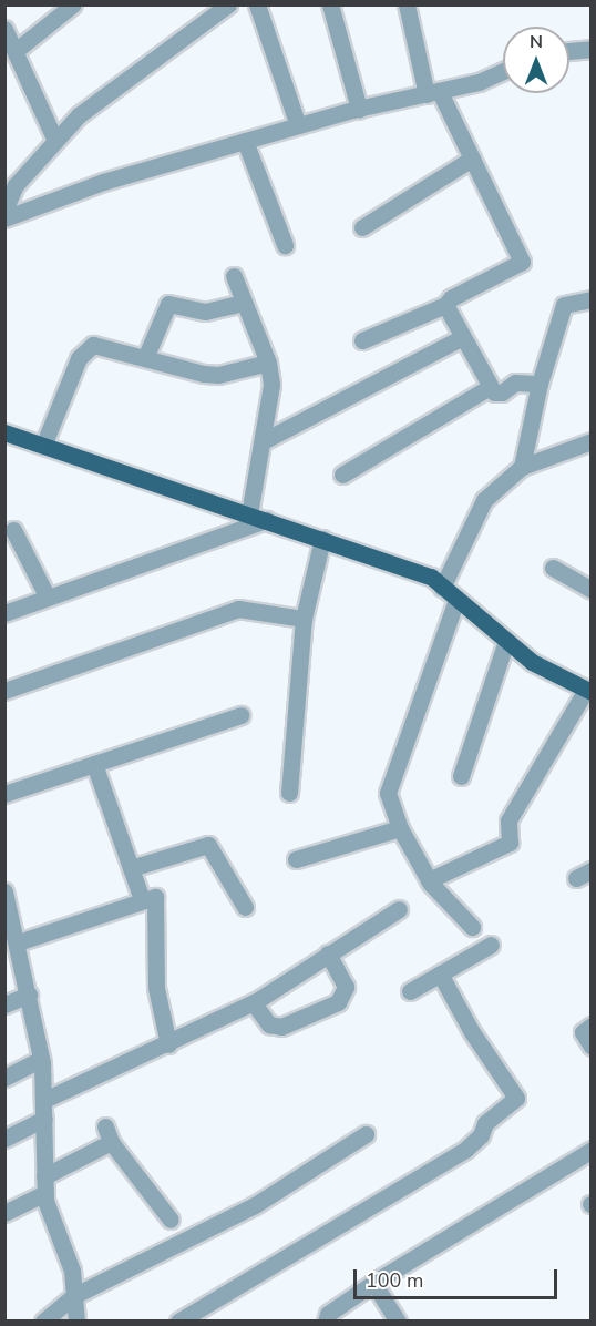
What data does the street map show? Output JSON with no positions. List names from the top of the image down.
{
  "scale_bar": "100 m",
  "north": "top"
}
